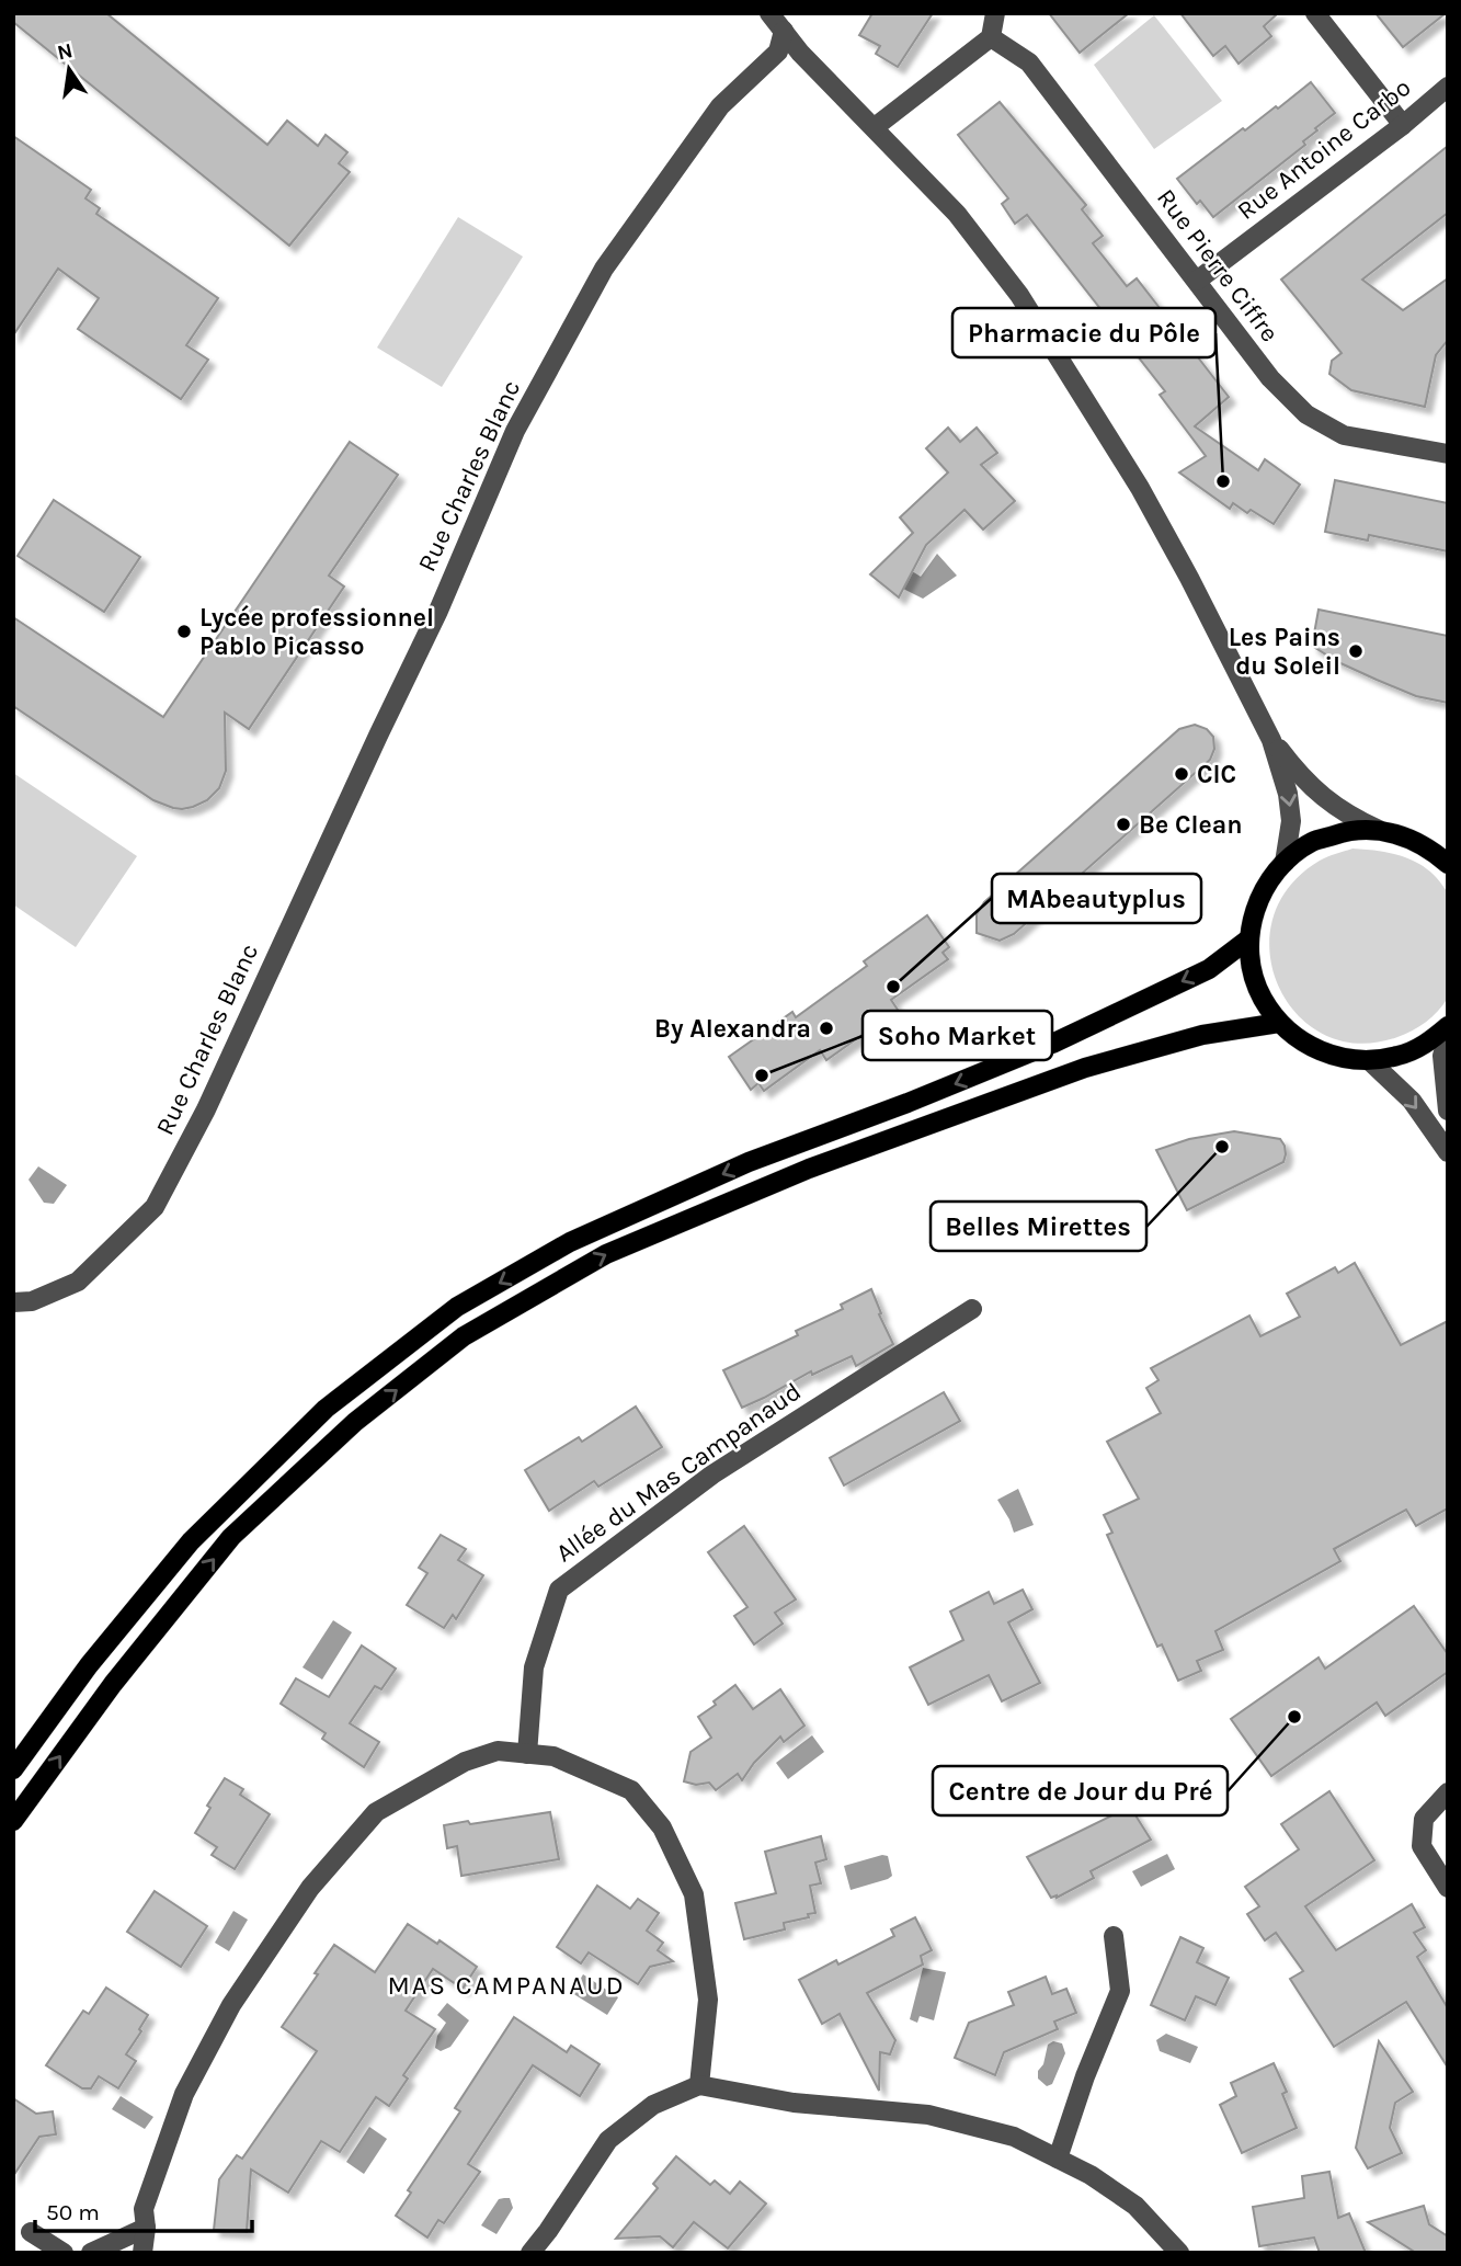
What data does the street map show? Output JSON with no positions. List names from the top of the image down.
{
  "streets": {
    "street": [
      "Rue Antoine Carbo",
      "Rue Pierre Ciffre",
      "Rue Charles Blanc",
      "Allée du Mas Campanaud"
    ]
  },
  "crossings": [
    ["Rue Antoine Carbo", "Rue Pierre Ciffre"]
  ],
  "districts": ["MAS CAMPANAUD"],
  "places": [
    "Pharmacie du Pôle",
    "Lycée professionnel Pablo Picasso",
    "Les Pains du Soleil",
    "CIC",
    "Be Clean",
    "MAbeautyplus",
    "By Alexandra",
    "Soho Market",
    "Belles Mirettes",
    "Centre de Jour du Pré"
  ],
  "scale_bar": "50 m",
  "north": "top"
}
